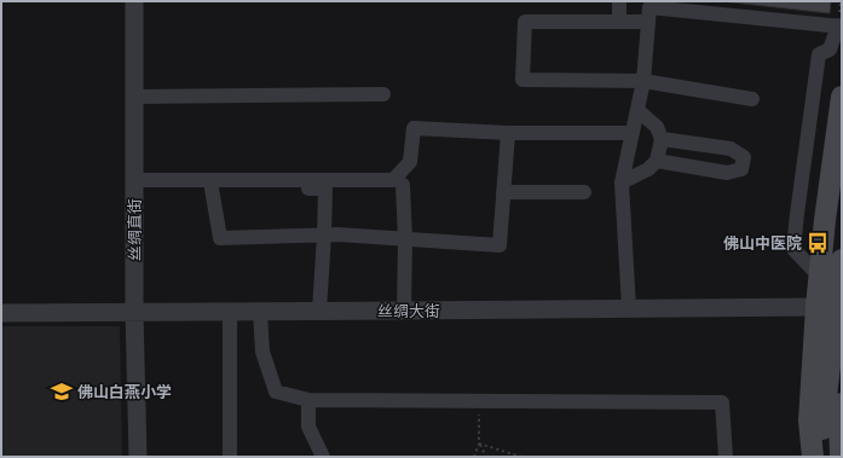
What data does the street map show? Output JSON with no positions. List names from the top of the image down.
{
  "streets": {
    "street": ["丝绸直街", "丝绸大街"]
  },
  "crossings": [
    ["丝绸直街", "丝绸大街"]
  ],
  "places": {
    "bus stop": ["佛山中医院"],
    "school or university": ["佛山白燕小学"]
  }
}
